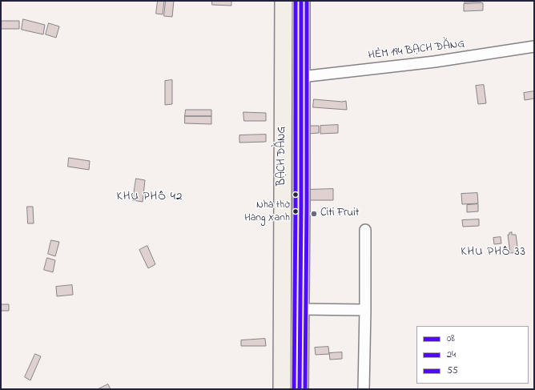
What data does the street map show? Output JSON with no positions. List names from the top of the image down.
{
  "streets": {
    "main road": ["BẠCH ĐẰNG"],
    "street": ["HẺM 194 BẠCH ĐẰNG"]
  },
  "crossings": [
    ["HẺM 194 BẠCH ĐẰNG", "BẠCH ĐẰNG"]
  ],
  "districts": ["KHU PHỐ 42", "KHU PHỐ 33"],
  "places": ["Nhà thờ Hàng Xanh", "Citi Fruit"],
  "lines": ["transit line 08", "transit line 24", "transit line 55"],
  "legend": ["08", "24", "55"]
}
